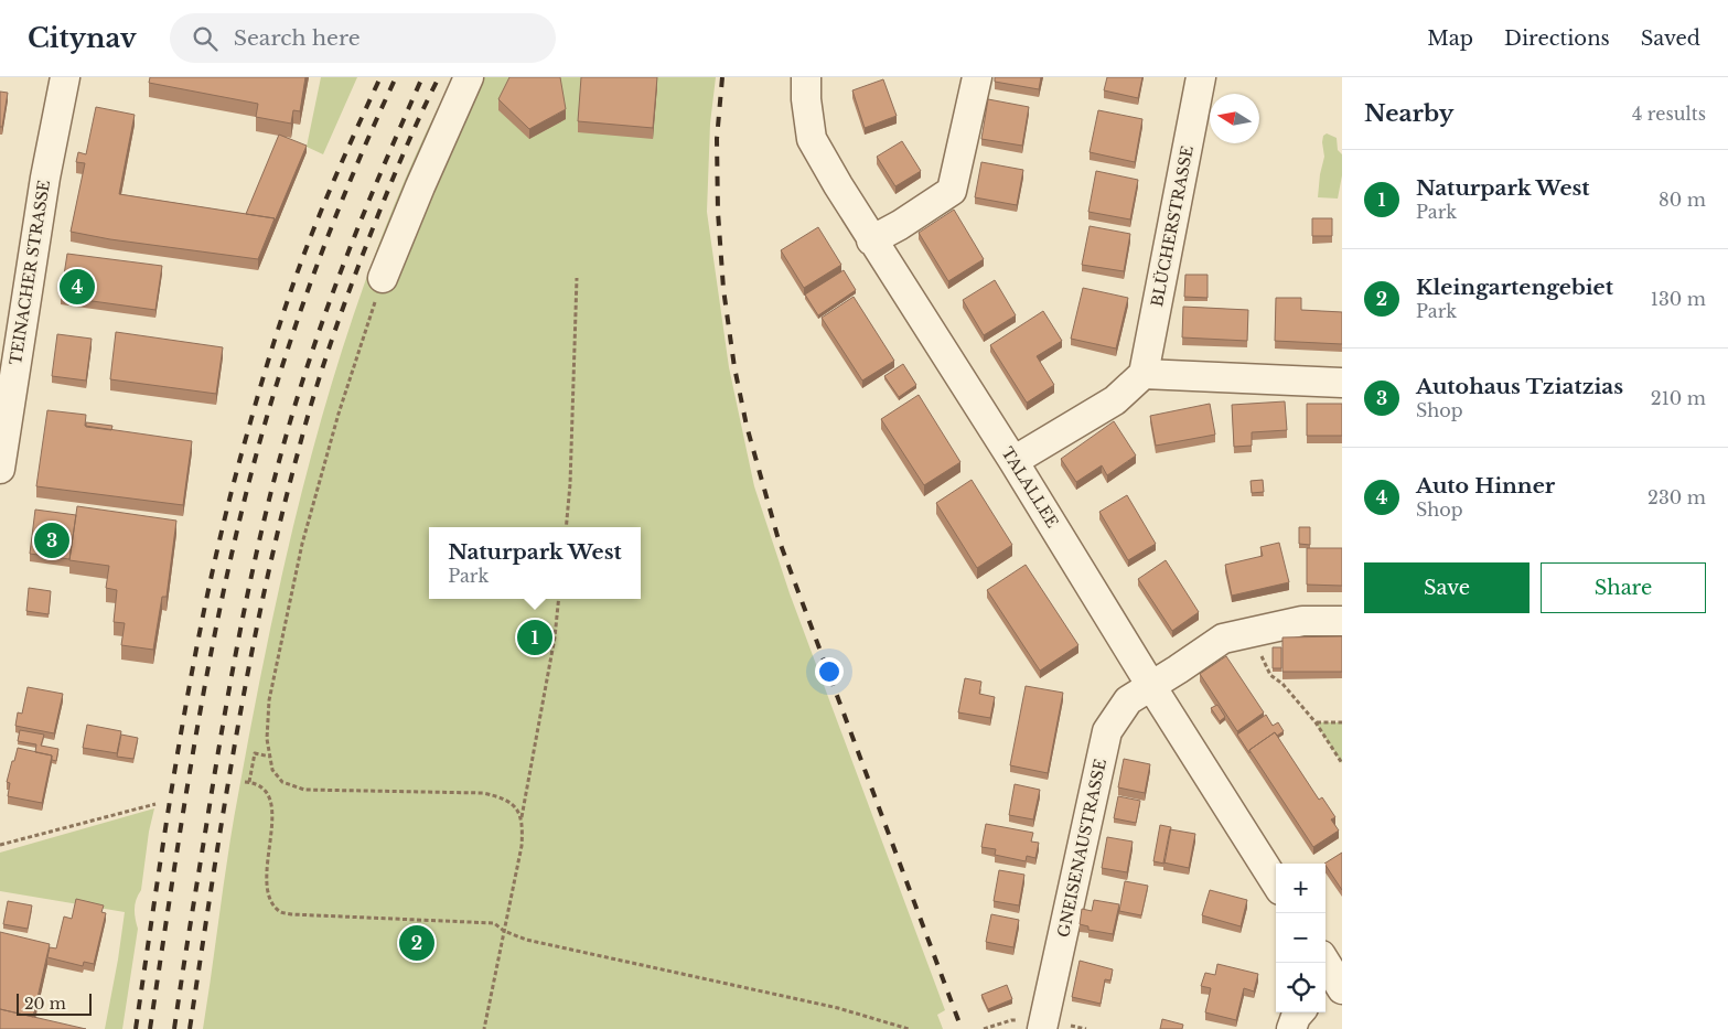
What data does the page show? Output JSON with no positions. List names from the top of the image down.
{
  "streets": {
    "street": [
      "BLÜCHERSTRASSE",
      "TEINACHER STRASSE",
      "TALALLEE",
      "GNEISENAUSTRASSE"
    ]
  },
  "crossings": [
    ["TALALLEE", "GNEISENAUSTRASSE"]
  ],
  "scale_bar": "20 m",
  "north": "left",
  "page": {
    "header": "Citynav",
    "search": "Search here",
    "nav": ["Map", "Directions", "Saved"],
    "heading": ["Nearby", "4 results"],
    "list": [
      {
        "mark": "1",
        "name": "Naturpark West",
        "note": "Park",
        "value": "80 m"
      },
      {
        "mark": "2",
        "name": "Kleingartengebiet",
        "note": "Park",
        "value": "130 m"
      },
      {
        "mark": "3",
        "name": "Autohaus Tziatzias",
        "note": "Shop",
        "value": "210 m"
      },
      {
        "mark": "4",
        "name": "Auto Hinner",
        "note": "Shop",
        "value": "230 m"
      }
    ],
    "pins": [
      "4",
      "3",
      "1",
      "2"
    ],
    "popup": ["Naturpark West", "Park"],
    "buttons": ["Save", "Share"],
    "map_buttons": ["+", "−"],
    "scale": "20 m"
  }
}
